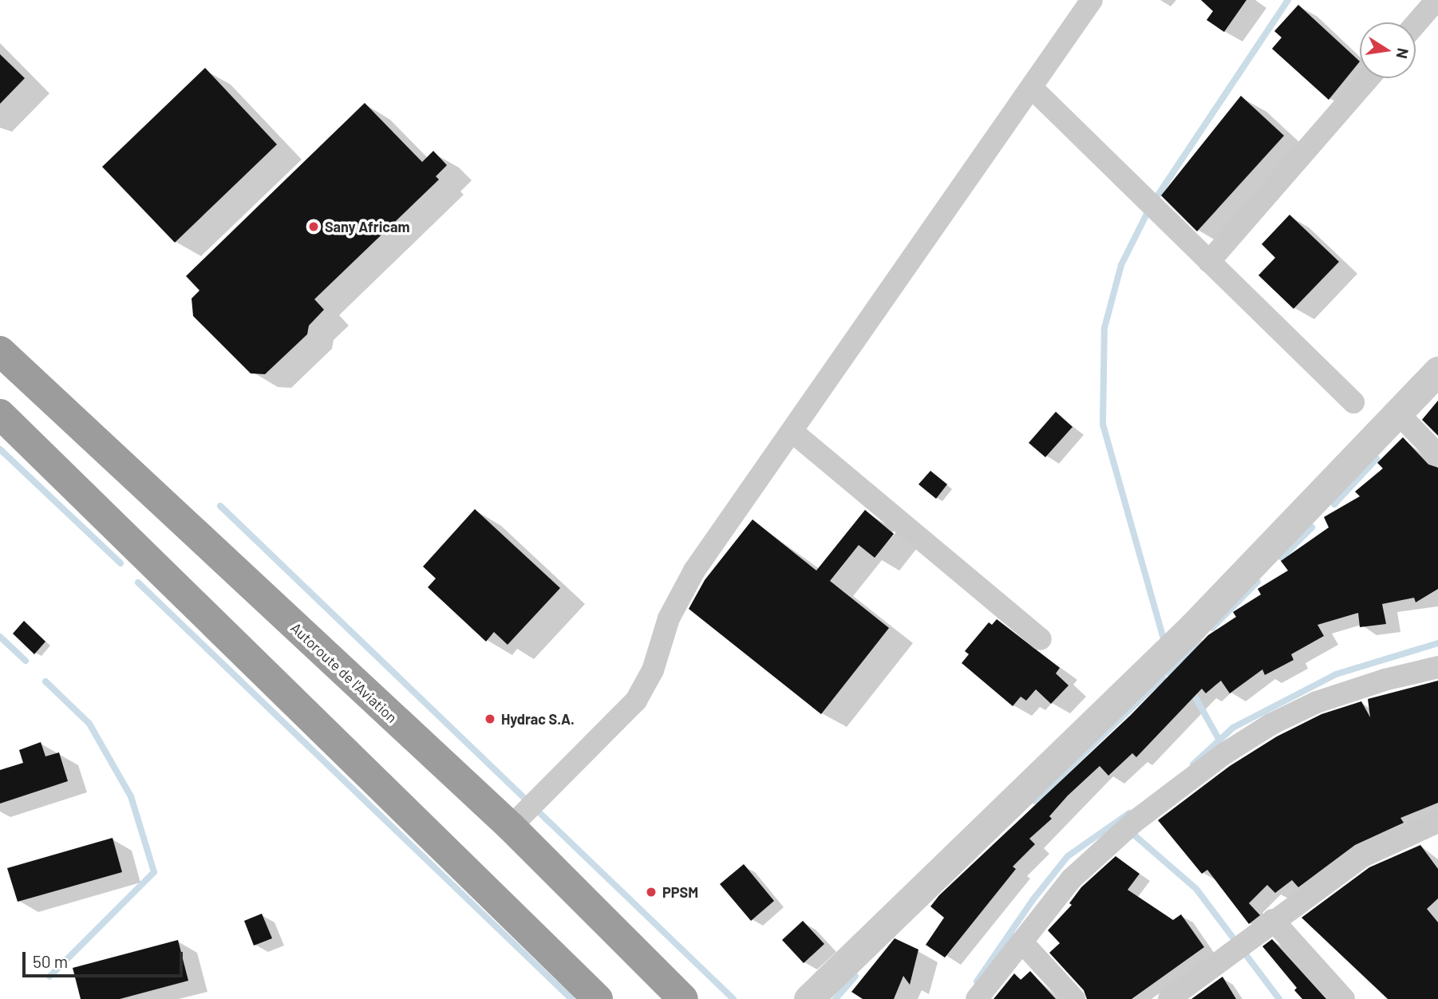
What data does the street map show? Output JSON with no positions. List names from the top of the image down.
{
  "streets": {
    "highway": ["Autoroute de l'Aviation"]
  },
  "places": ["Sany Africam", "Hydrac S.A.", "PPSM"],
  "scale_bar": "50 m",
  "north": "right"
}
